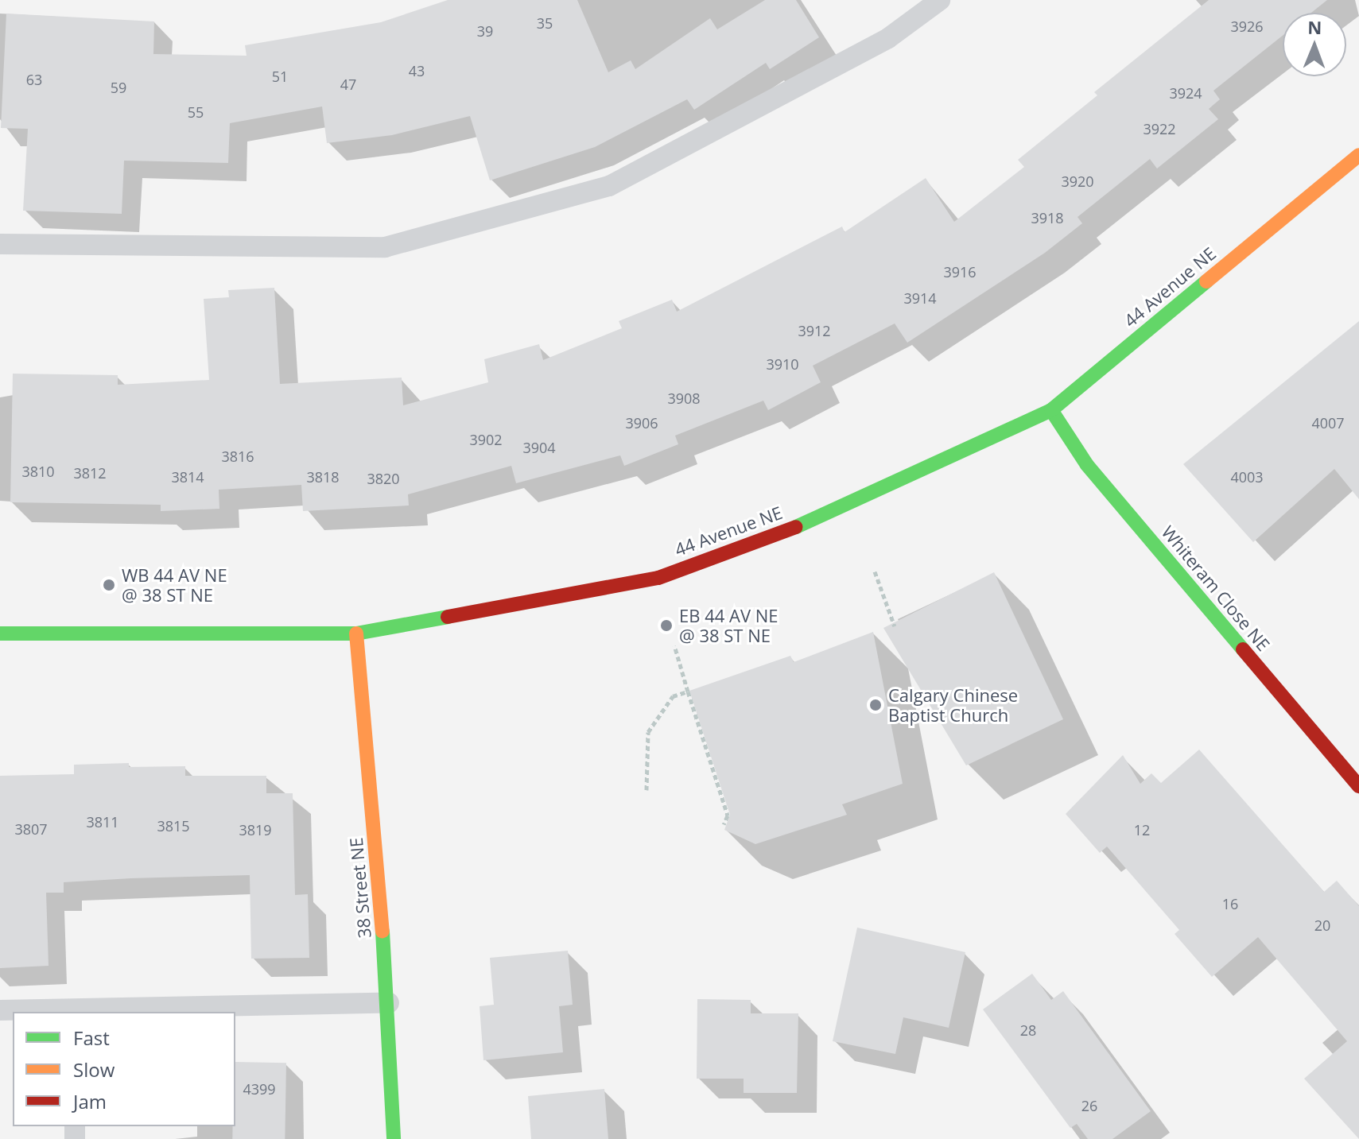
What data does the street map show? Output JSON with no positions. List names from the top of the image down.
{
  "streets": {
    "street": ["44 Avenue NE", "Whiteram Close NE", "38 Street NE"]
  },
  "crossings": [
    ["44 Avenue NE", "Whiteram Close NE"],
    ["44 Avenue NE", "38 Street NE"]
  ],
  "places": ["WB 44 AV NE @ 38 ST NE", "EB 44 AV NE @ 38 ST NE", "Calgary Chinese Baptist Church"],
  "house_numbers": [
    "35",
    "3926",
    "39",
    "43",
    "51",
    "63",
    "47",
    "59",
    "3924",
    "55",
    "3922",
    "3920",
    "3918",
    "3916",
    "3914",
    "3912",
    "3910",
    "3908",
    "3906",
    "4007",
    "3902",
    "3904",
    "3816",
    "3810",
    "3812",
    "3814",
    "3818",
    "4003",
    "3820",
    "3811",
    "3815",
    "3807",
    "3819",
    "12",
    "16",
    "20",
    "28",
    "4399",
    "26"
  ],
  "legend": ["Fast", "Slow", "Jam"],
  "north": "top"
}
